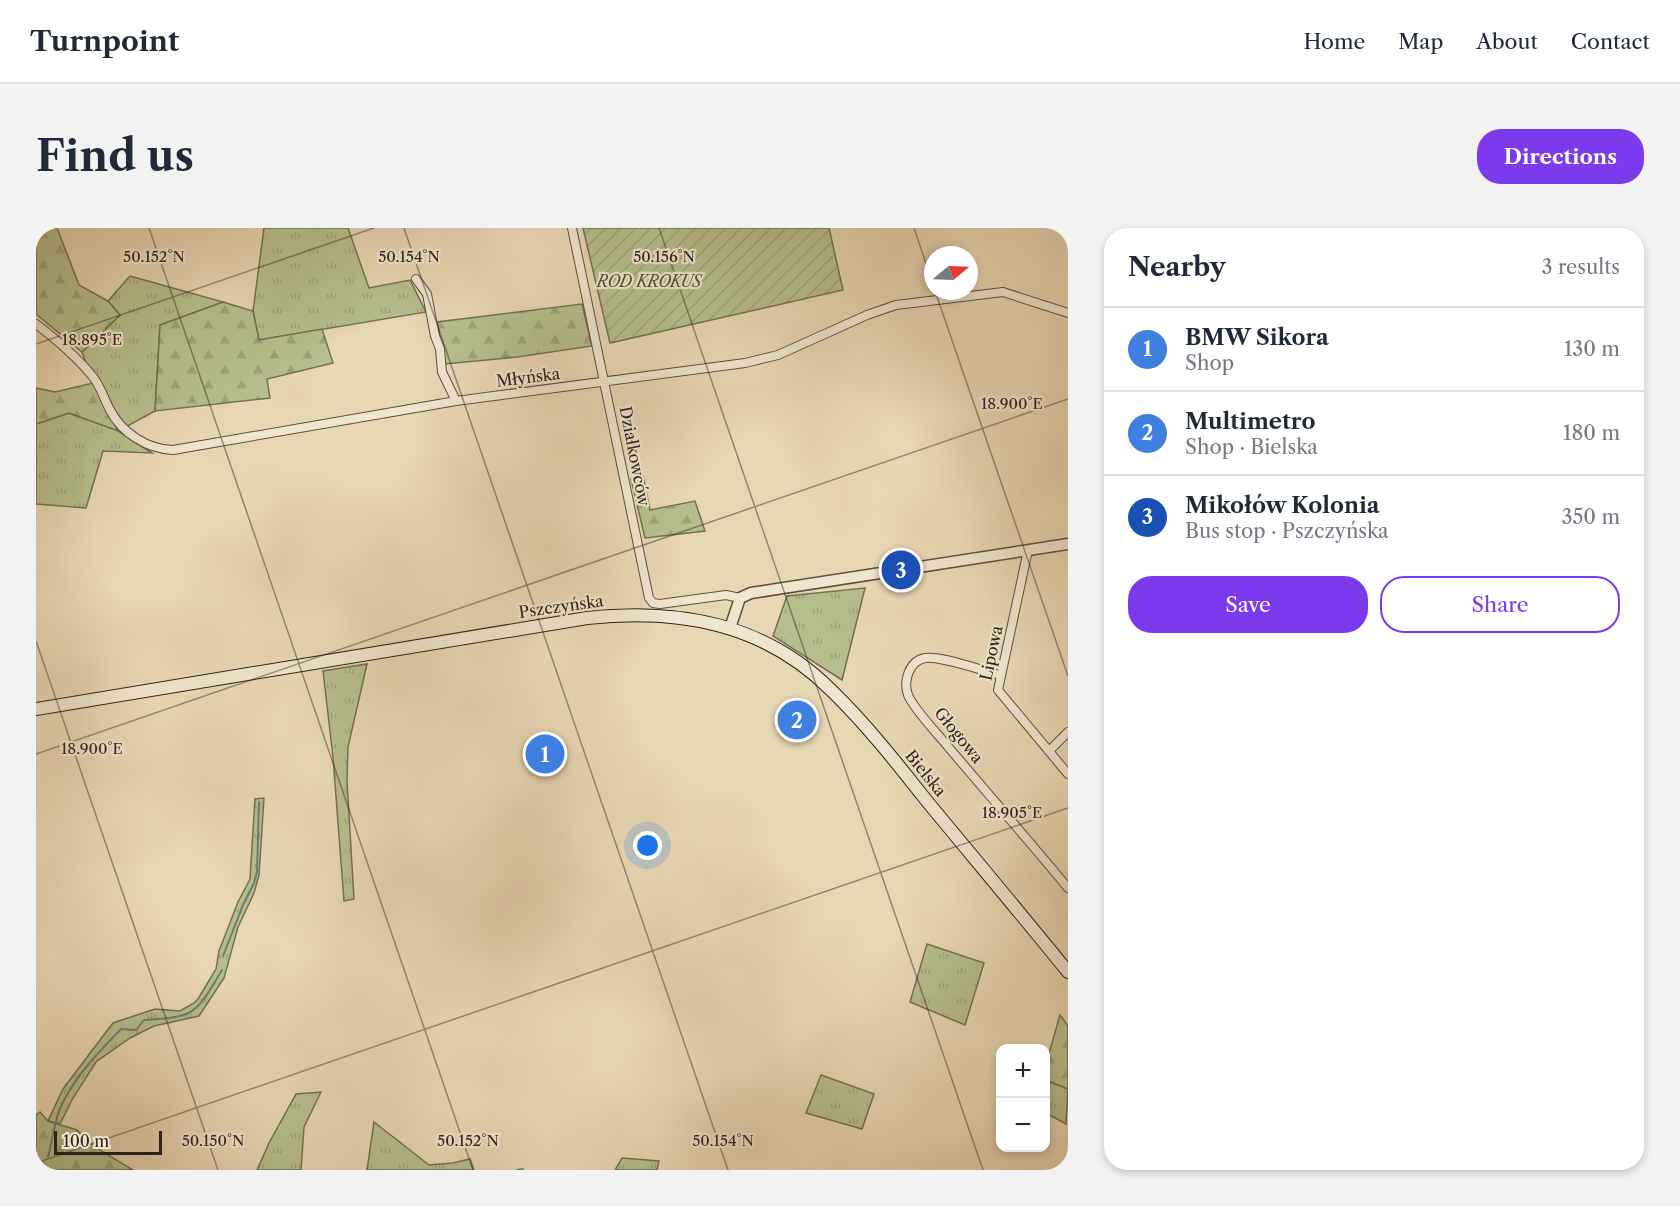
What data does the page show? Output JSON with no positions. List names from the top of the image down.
{
  "streets": {
    "main road": ["Pszczyńska", "Bielska"],
    "street": [
      "Młyńska",
      "Działkowców",
      "Lipowa",
      "Głogowa"
    ]
  },
  "crossings": [
    ["Młyńska", "Działkowców"],
    ["Pszczyńska", "Bielska"],
    ["Lipowa", "Głogowa"]
  ],
  "parks": ["ROD KROKUS"],
  "scale_bar": "100 m",
  "north": "right",
  "page": {
    "header": "Turnpoint",
    "nav": [
      "Home",
      "Map",
      "About",
      "Contact"
    ],
    "buttons": [
      "Directions",
      ["Save", "Share"]
    ],
    "title": "Find us",
    "heading": ["Nearby", "3 results"],
    "list": [
      {
        "mark": "1",
        "name": "BMW Sikora",
        "note": "Shop",
        "value": "130 m"
      },
      {
        "mark": "2",
        "name": "Multimetro",
        "note": "Shop · Bielska",
        "value": "180 m"
      },
      {
        "mark": "3",
        "name": "Mikołów Kolonia",
        "note": "Bus stop · Pszczyńska",
        "value": "350 m"
      }
    ],
    "pins": ["3", "2", "1"],
    "map_buttons": ["+", "−"],
    "scale": "100 m"
  },
  "coordinates": [
    "50.152°N",
    "50.154°N",
    "50.156°N",
    "18.895°E",
    "18.900°E",
    "18.905°E",
    "50.150°N"
  ]
}
